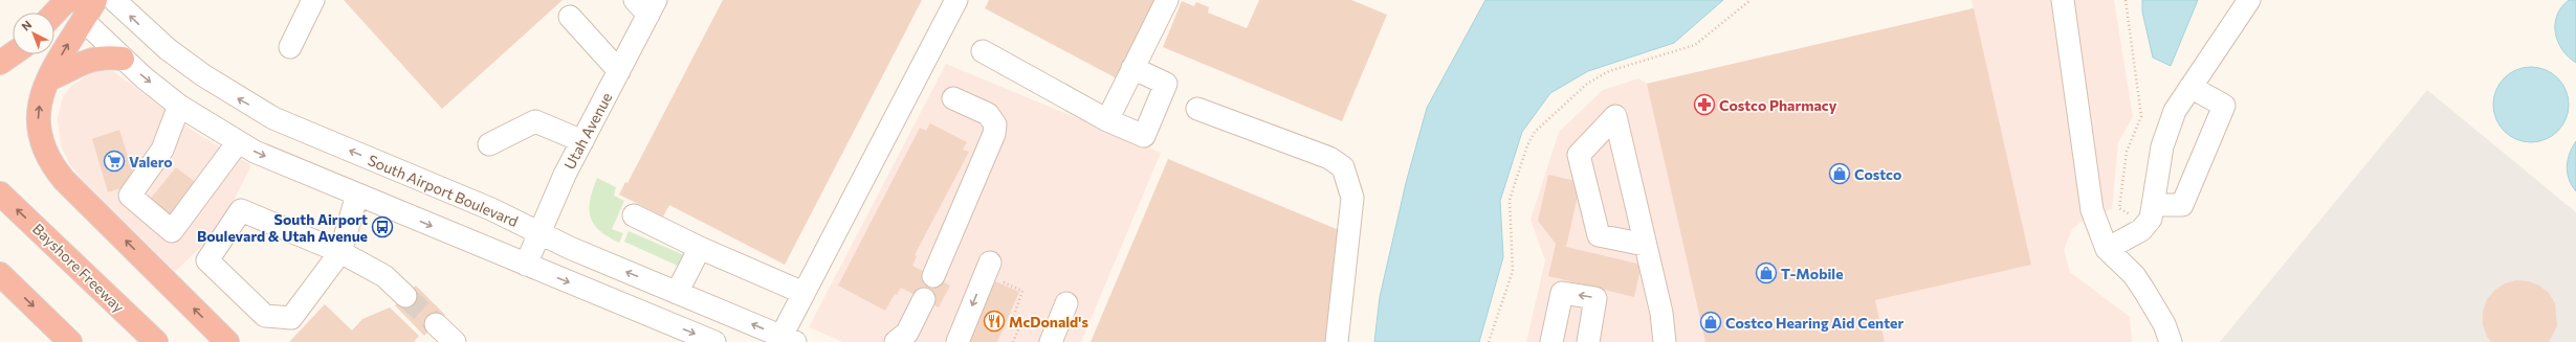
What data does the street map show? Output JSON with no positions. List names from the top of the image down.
{
  "streets": {
    "highway": ["Bayshore Freeway"],
    "street": ["Utah Avenue", "South Airport Boulevard"]
  },
  "crossings": [
    ["Utah Avenue", "South Airport Boulevard"]
  ],
  "places": {
    "pharmacy": ["Costco Pharmacy"],
    "supermarket": ["Valero"],
    "shop": ["Costco", "T-Mobile", "Costco Hearing Aid Center"],
    "bus stop": ["South Airport Boulevard & Utah Avenue"],
    "restaurant": ["McDonald's"]
  },
  "north": "top left"
}
